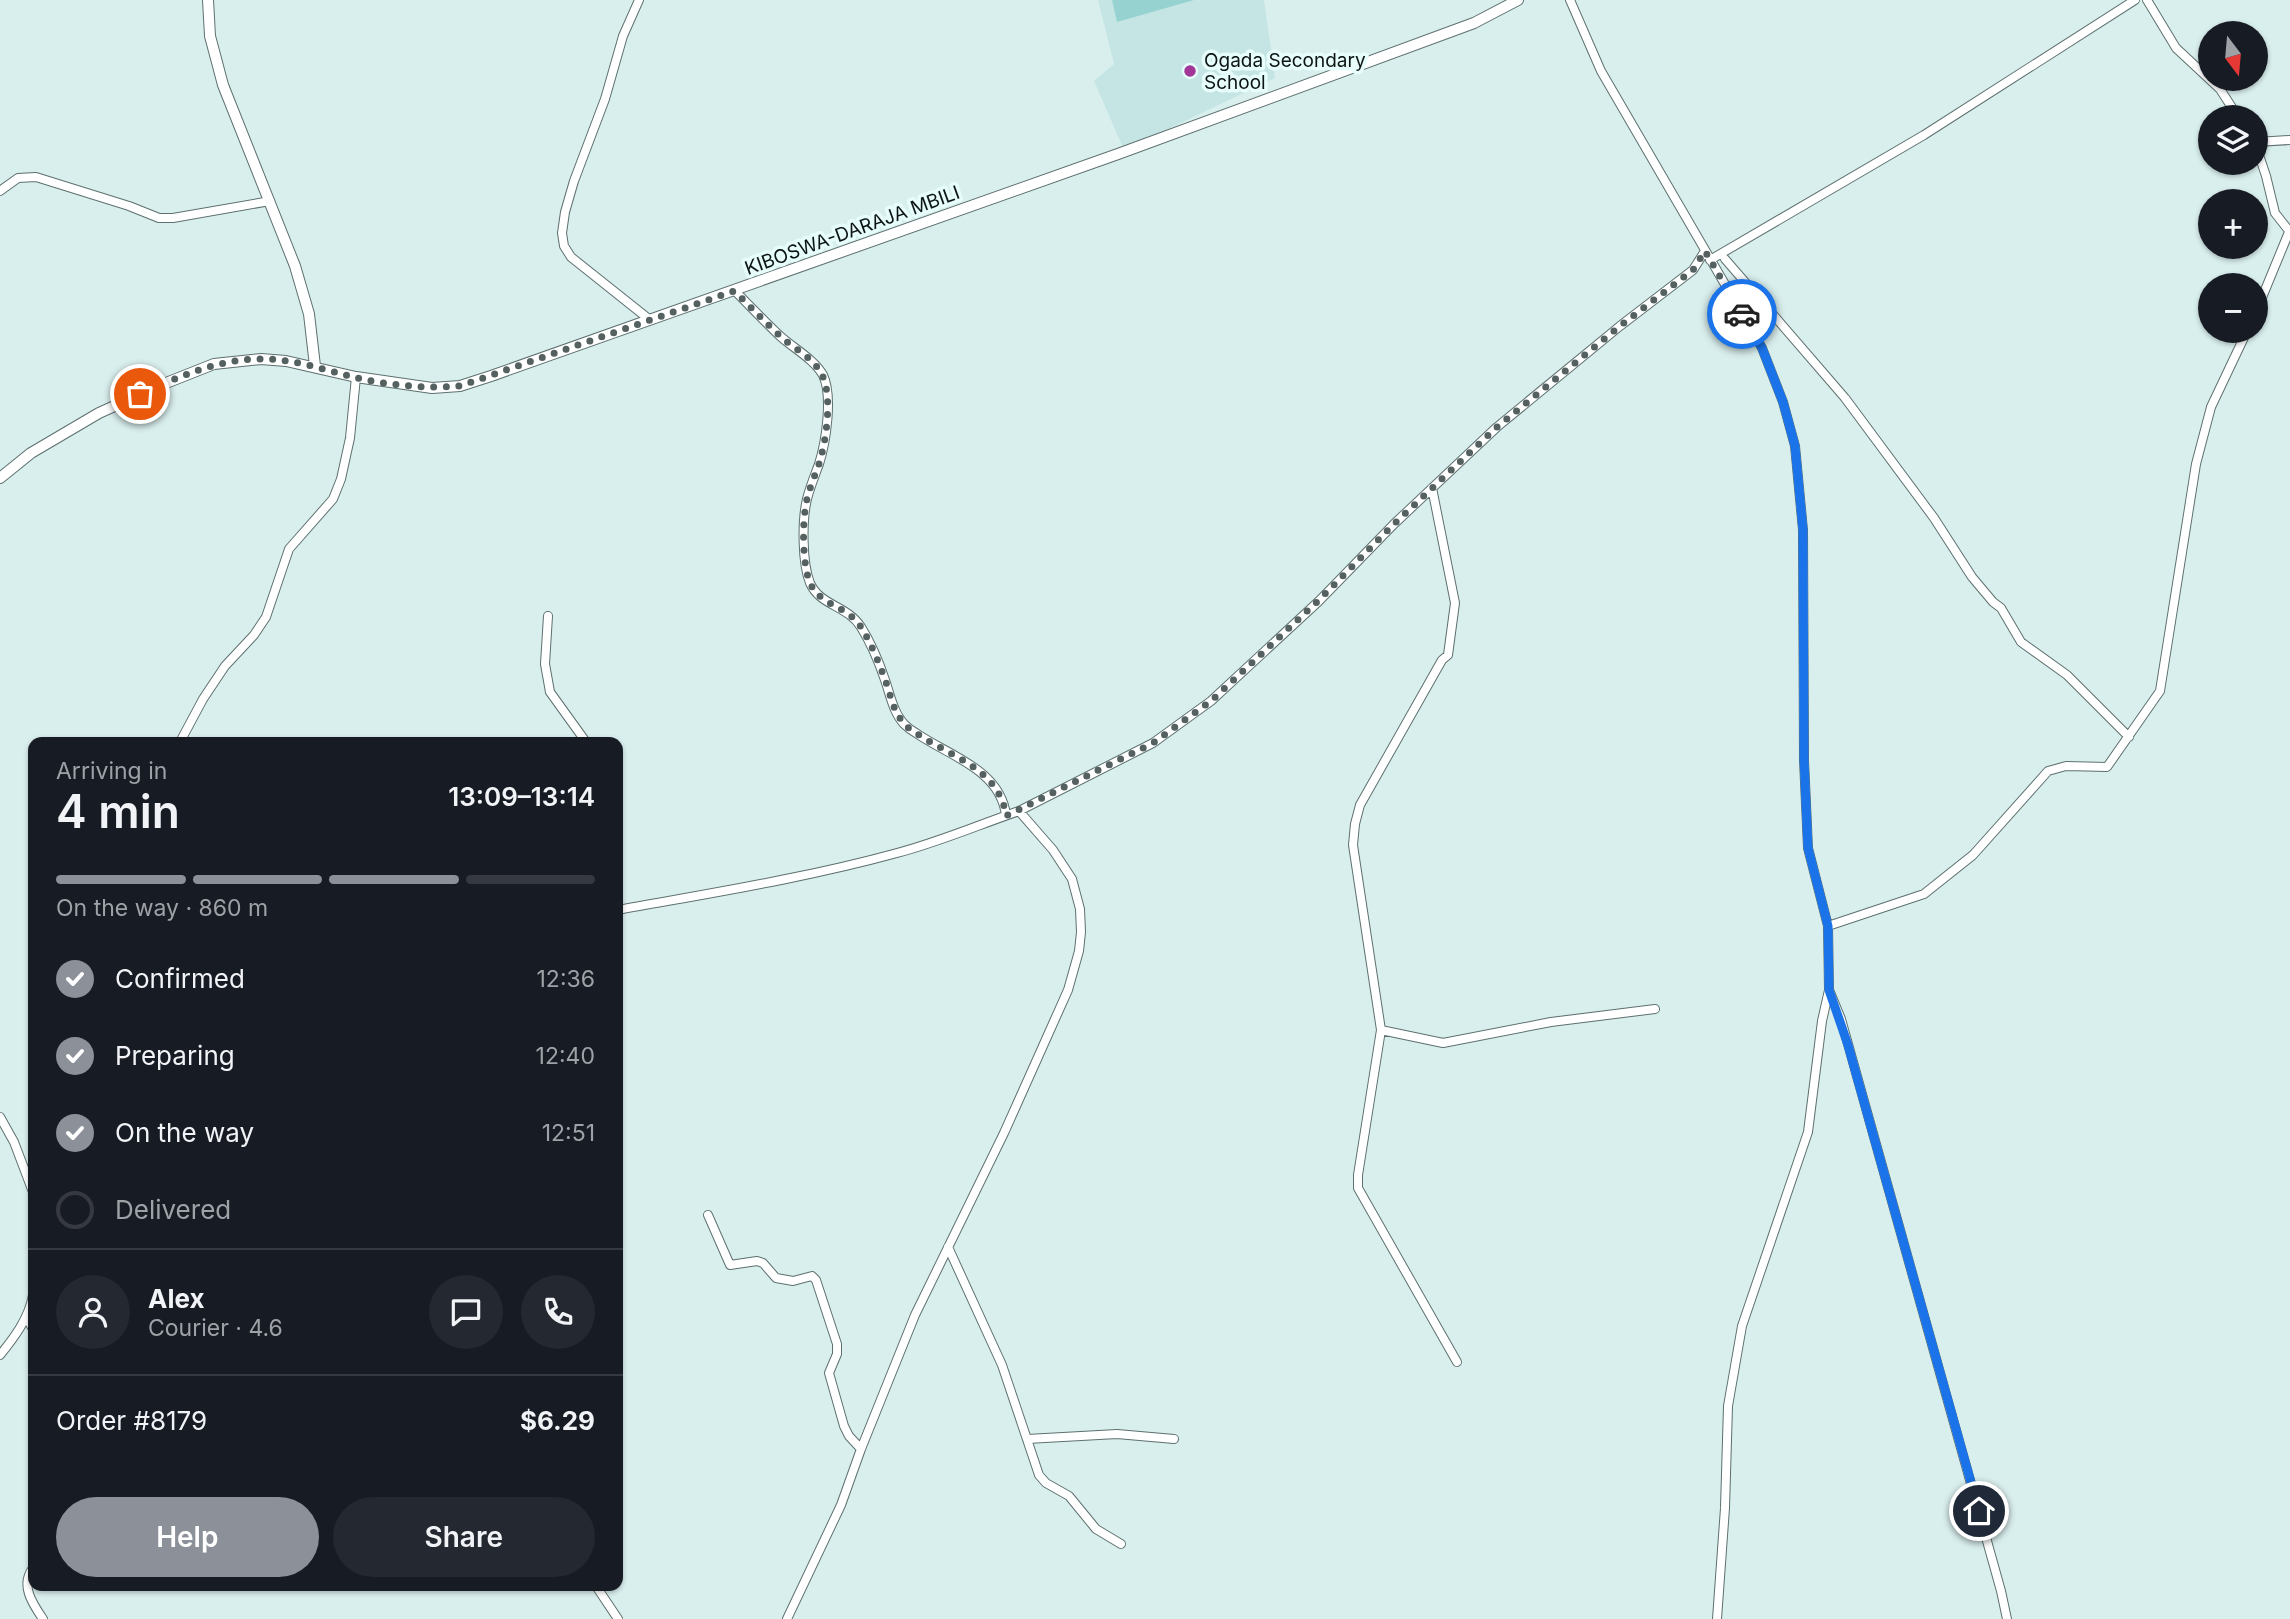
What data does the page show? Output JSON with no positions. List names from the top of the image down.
{
  "streets": {
    "main road": ["KIBOSWA-DARAJA MBILI"]
  },
  "places": ["Ogada Secondary School"],
  "north": "bottom",
  "page": {
    "map_buttons": ["+", "−"],
    "heading": ["4 min", "Arriving in", "13:09–13:14"],
    "panel": [
      "Alex",
      "Courier · 4.6",
      "Order #8179",
      "$6.29"
    ],
    "bar": "On the way · 860 m",
    "list": [
      ["Confirmed", "12:36"],
      ["Preparing", "12:40"],
      ["On the way", "12:51"],
      "Delivered"
    ],
    "buttons": ["Help", "Share"]
  }
}
